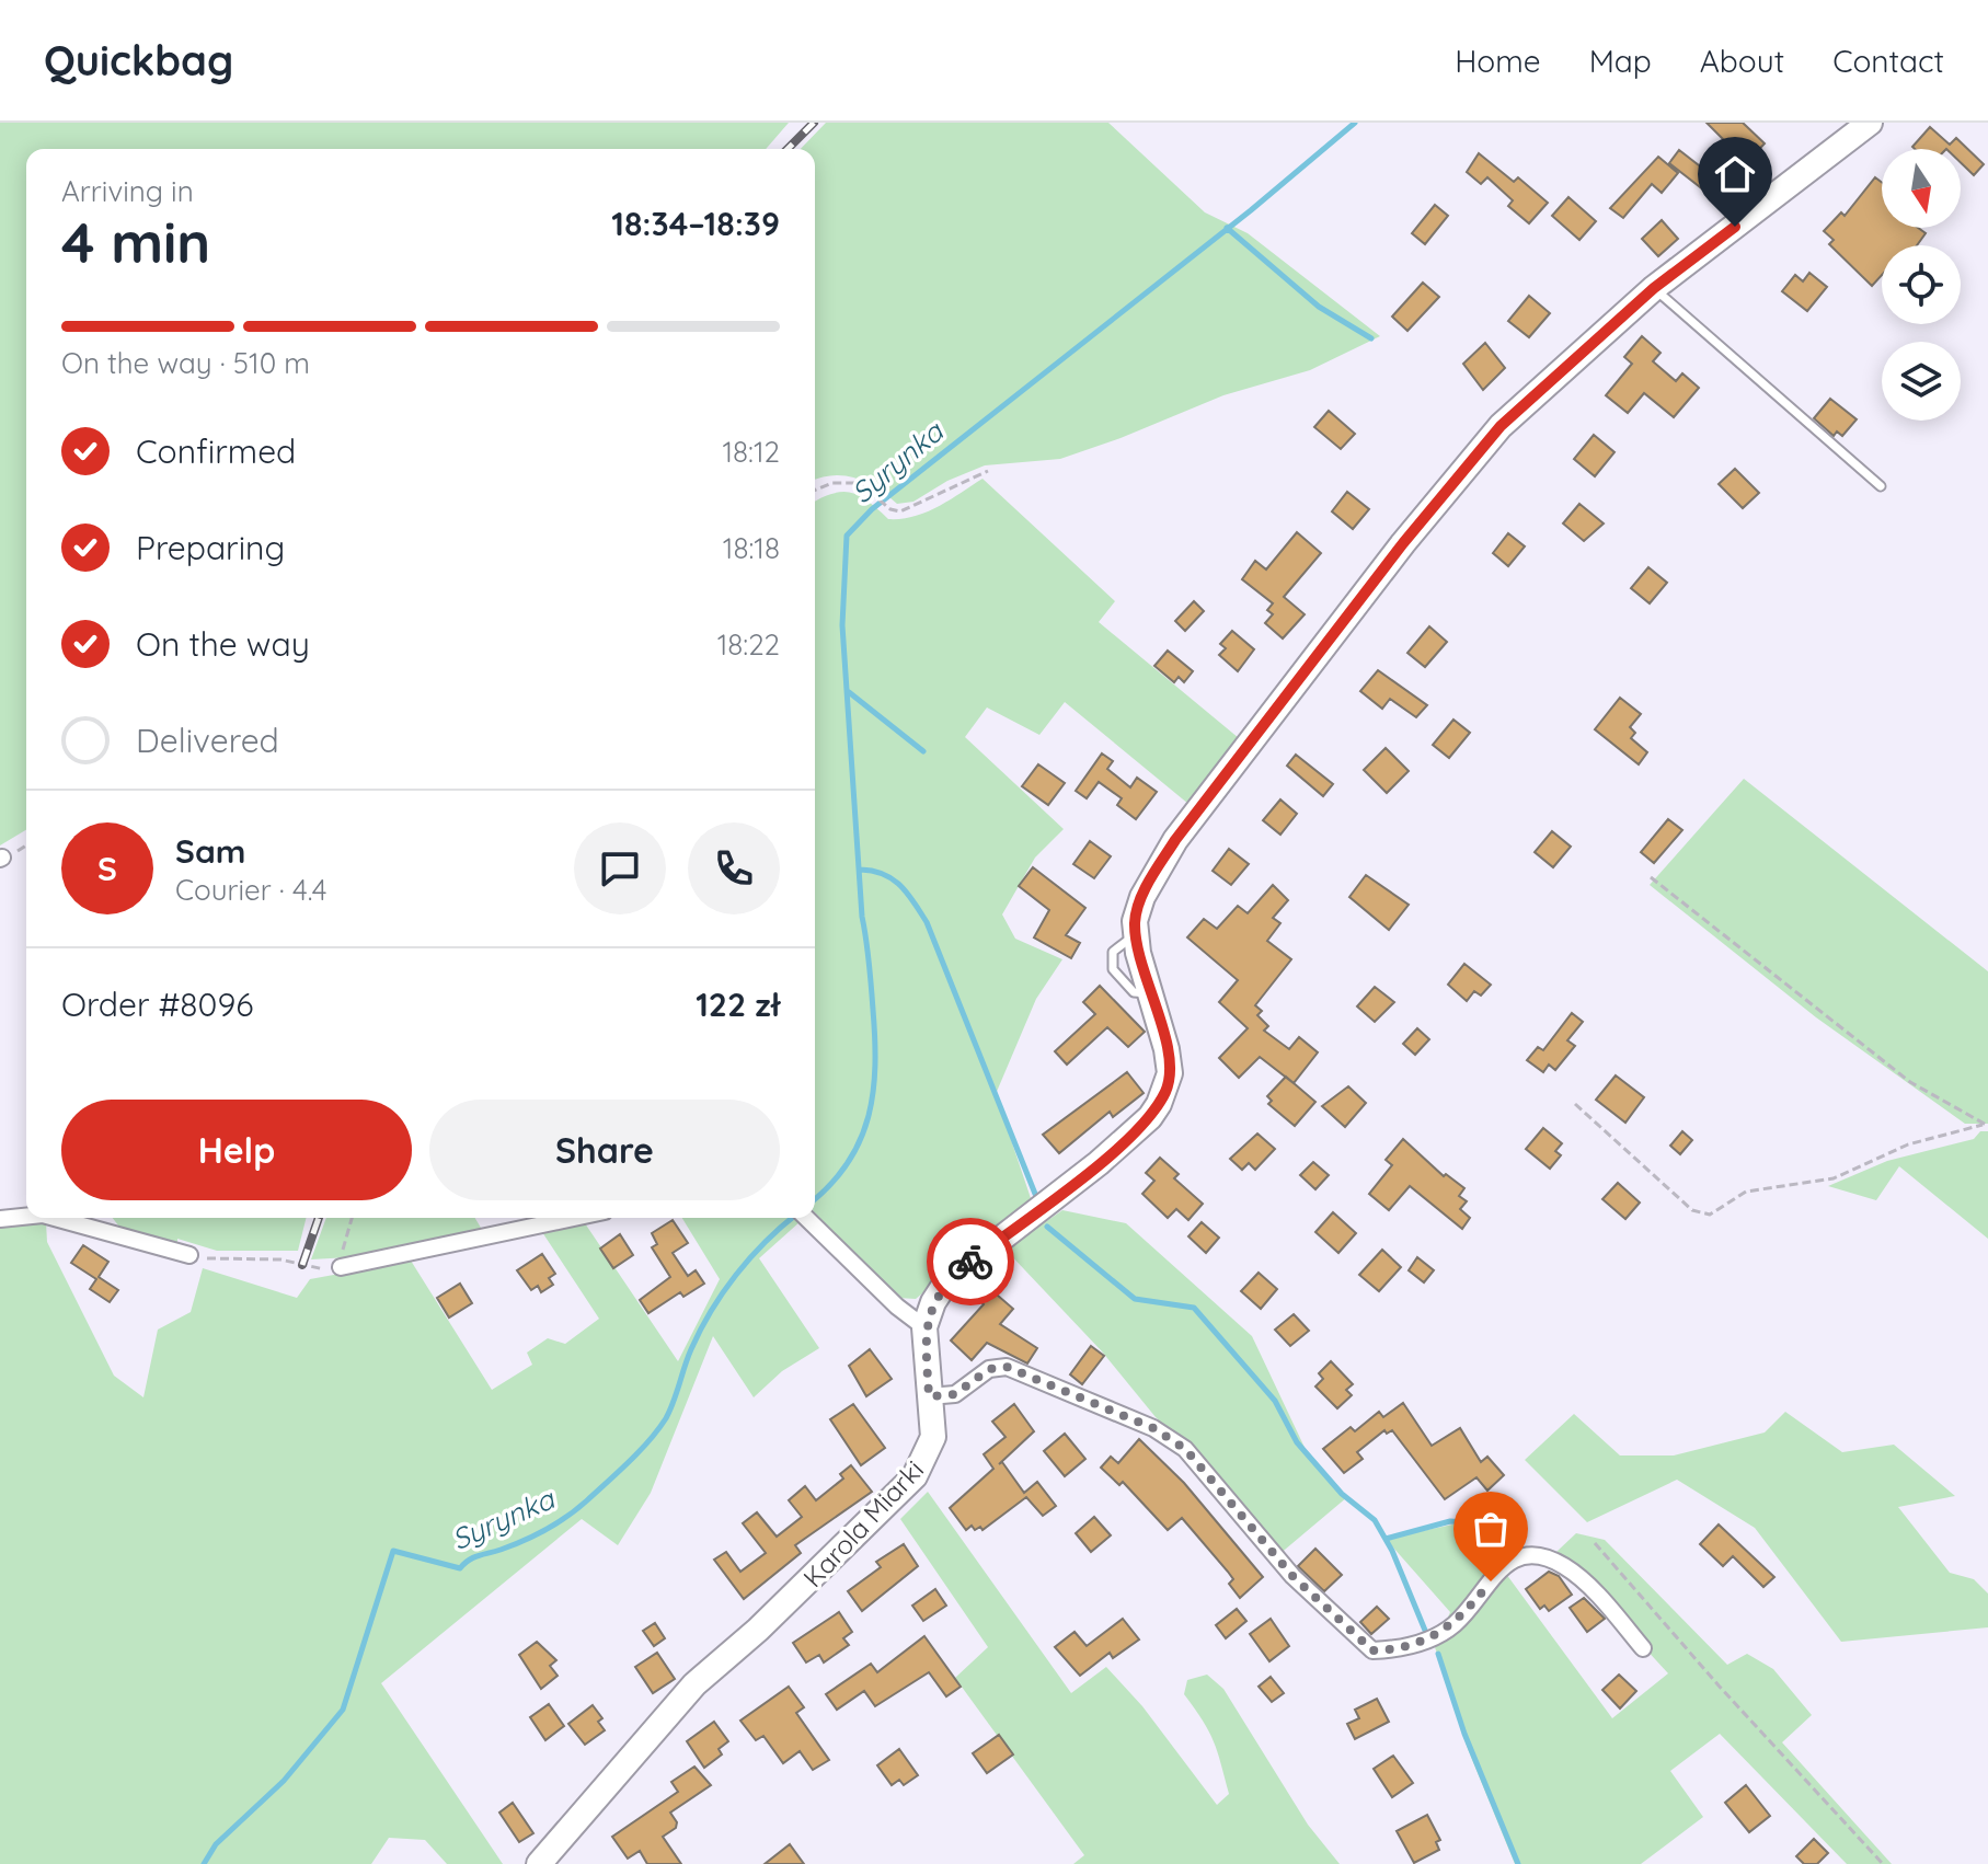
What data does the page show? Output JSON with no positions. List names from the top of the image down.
{
  "streets": {
    "street": ["Karola Miarki"]
  },
  "water": ["Syrynka"],
  "north": "bottom",
  "page": {
    "header": "Quickbag",
    "nav": [
      "Home",
      "Map",
      "About",
      "Contact"
    ],
    "heading": ["4 min", "Arriving in", "18:34–18:39"],
    "panel": [
      "Sam",
      "Courier · 4.4",
      "Order #8096",
      "122 zł"
    ],
    "bar": "On the way · 510 m",
    "list": [
      ["Confirmed", "18:12"],
      ["Preparing", "18:18"],
      ["On the way", "18:22"],
      "Delivered"
    ],
    "round": "S",
    "buttons": ["Help", "Share"]
  }
}
